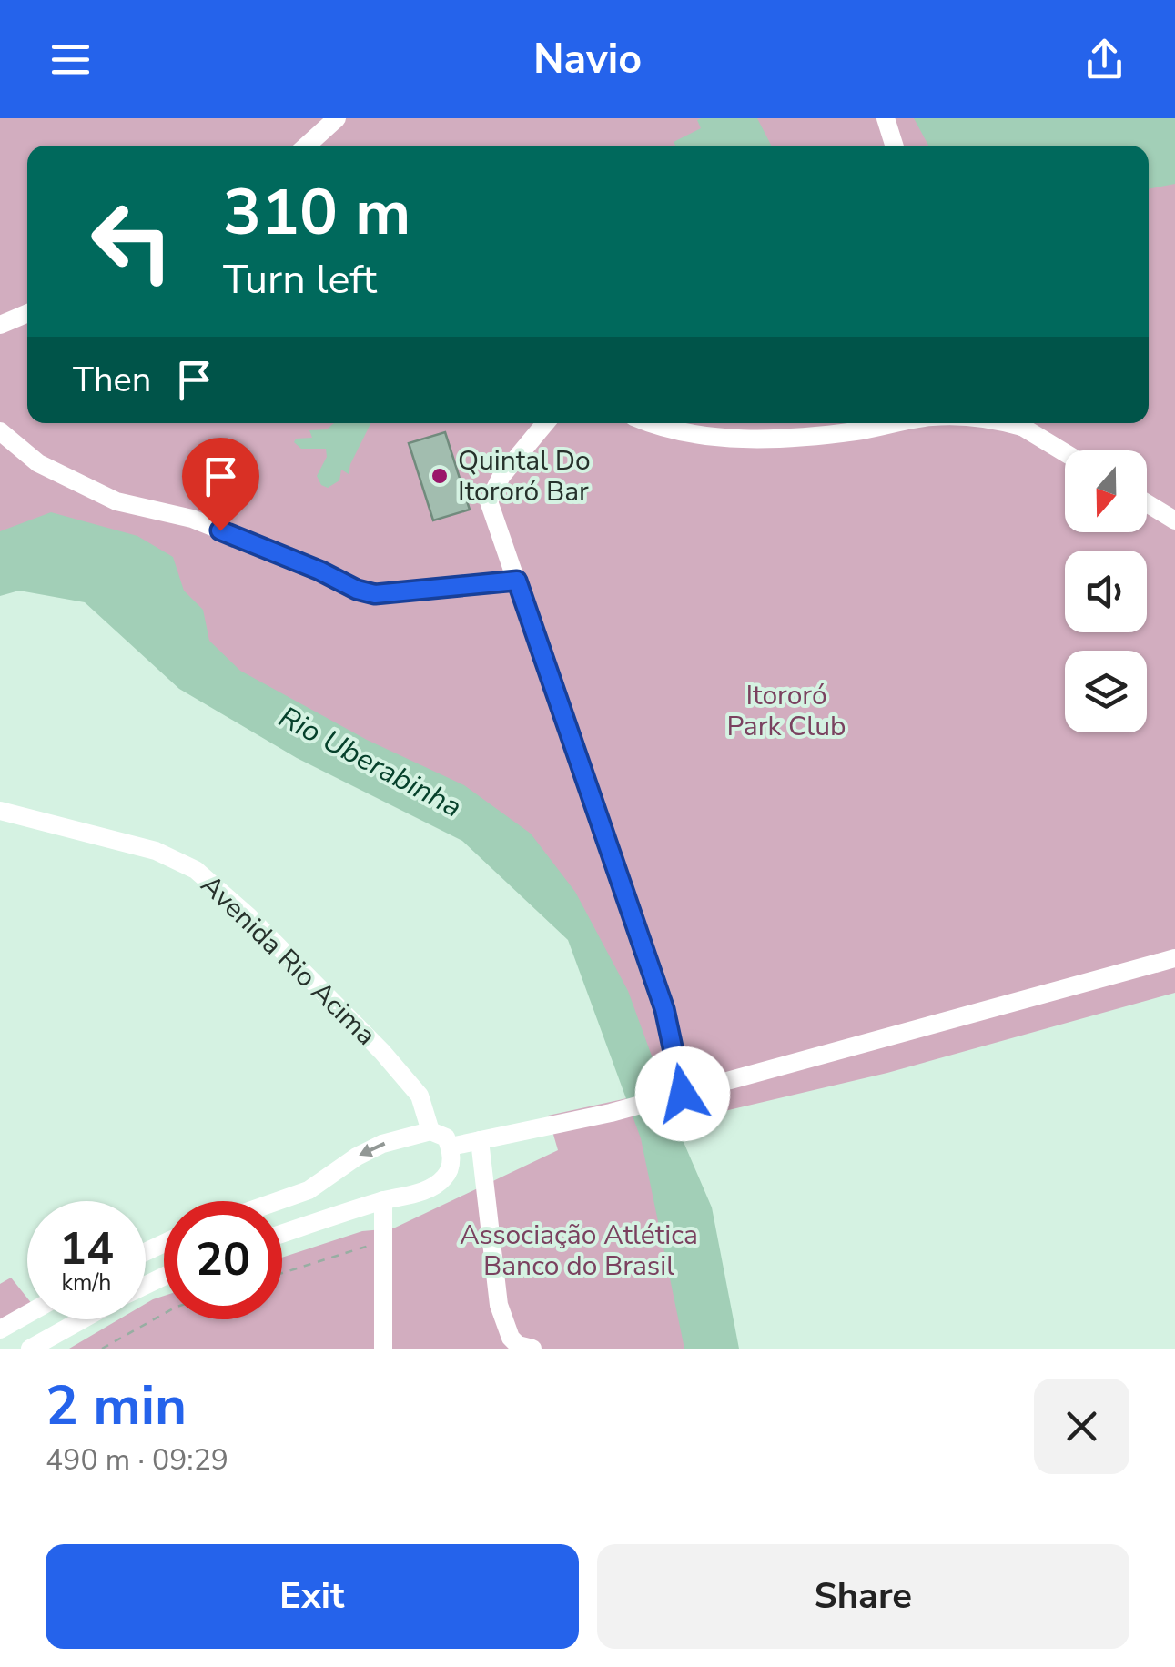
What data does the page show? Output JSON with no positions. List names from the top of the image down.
{
  "streets": {
    "street": ["Avenida Rio Acima"]
  },
  "water": ["Rio Uberabinha"],
  "parks": ["Itororó Park Club", "Associação Atlética Banco do Brasil"],
  "places": ["Quintal Do Itororó Bar"],
  "north": "bottom",
  "page": {
    "header": "Navio",
    "turn": ["310 m", "Turn left"],
    "then": "Then",
    "speed": "14 km/h",
    "limit": "20",
    "heading": ["2 min", "490 m · 09:29"],
    "buttons": ["Exit", "Share"]
  }
}
